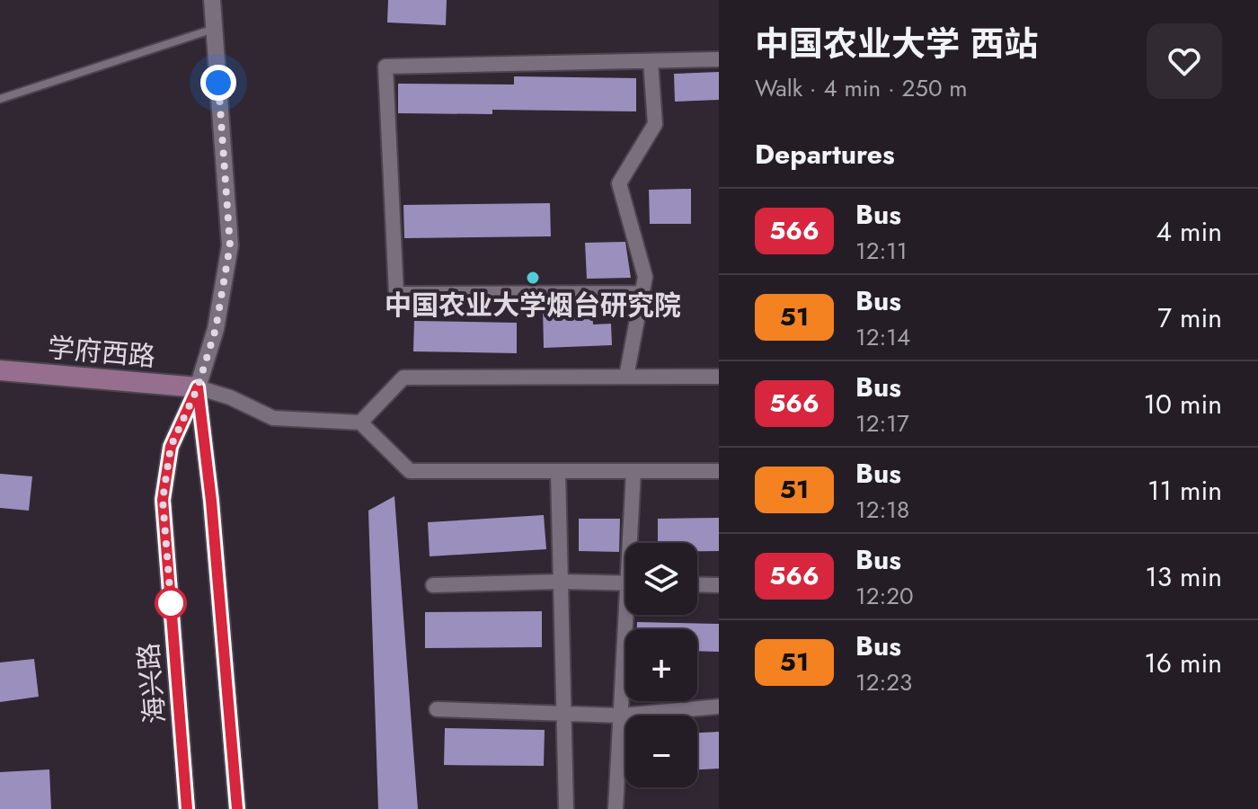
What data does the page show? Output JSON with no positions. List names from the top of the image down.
{
  "streets": {
    "main road": ["学府西路"],
    "street": ["海兴路"]
  },
  "crossings": [
    ["学府西路", "海兴路"]
  ],
  "places": ["中国农业大学烟台研究院"],
  "lines": ["bus line 566"],
  "page": {
    "heading": [
      ["中国农业大学 西站", "Walk · 4 min · 250 m"],
      "Departures"
    ],
    "list": [
      {
        "mark": "566",
        "name": "Bus",
        "note": "12:11",
        "value": "4 min"
      },
      {
        "mark": "51",
        "name": "Bus",
        "note": "12:14",
        "value": "7 min"
      },
      {
        "mark": "566",
        "name": "Bus",
        "note": "12:17",
        "value": "10 min"
      },
      {
        "mark": "51",
        "name": "Bus",
        "note": "12:18",
        "value": "11 min"
      },
      {
        "mark": "566",
        "name": "Bus",
        "note": "12:20",
        "value": "13 min"
      },
      {
        "mark": "51",
        "name": "Bus",
        "note": "12:23",
        "value": "16 min"
      }
    ],
    "map_buttons": ["+", "−"]
  }
}
